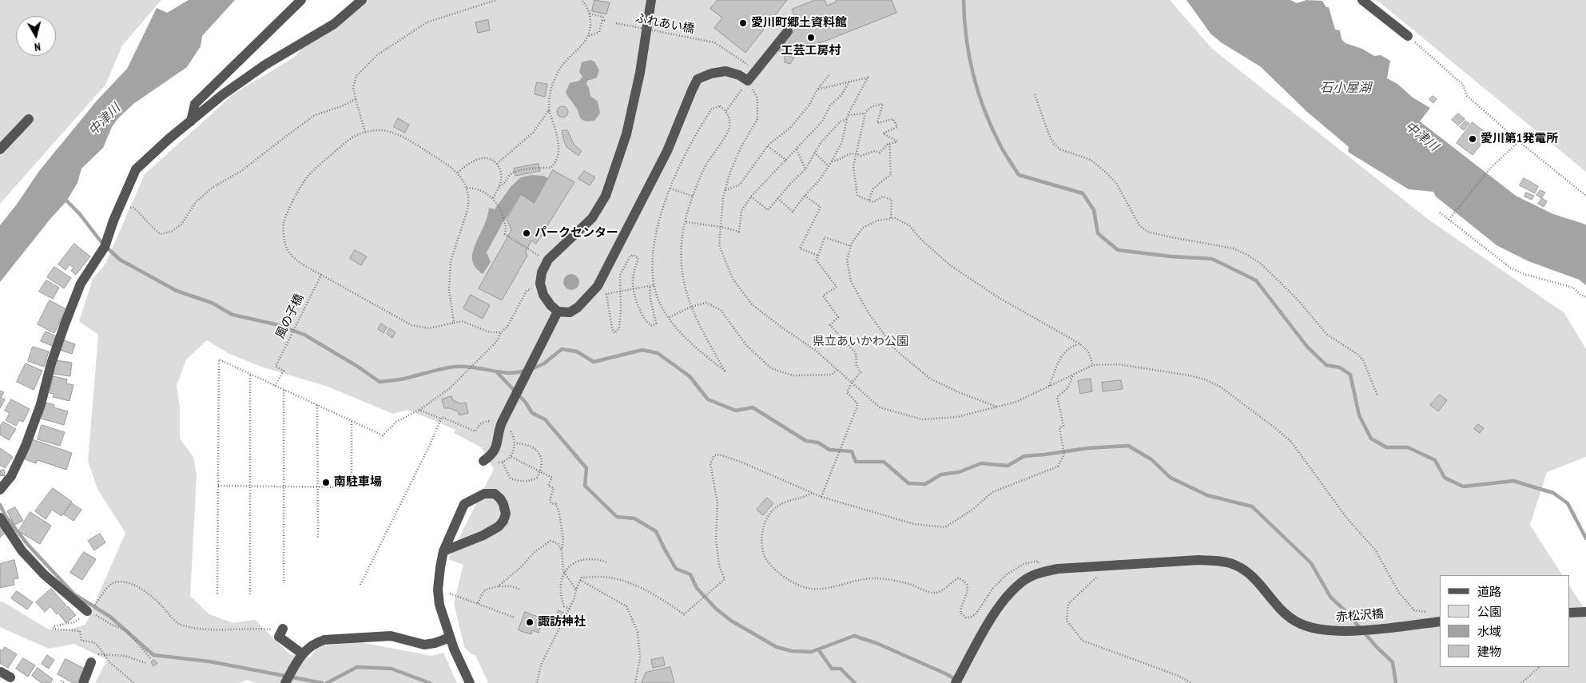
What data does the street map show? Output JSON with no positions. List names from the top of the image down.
{
  "streets": {
    "street": ["赤松沢橋"],
    "path": ["ふれあい橋", "風の子橋"]
  },
  "water": ["石小屋湖", "中津川"],
  "parks": ["県立あいかわ公園"],
  "places": [
    "愛川町郷土資料館",
    "工芸工房村",
    "愛川第1発電所",
    "パークセンター",
    "南駐車場",
    "諏訪神社"
  ],
  "legend": [
    "道路",
    "公園",
    "水域",
    "建物"
  ],
  "north": "bottom"
}
